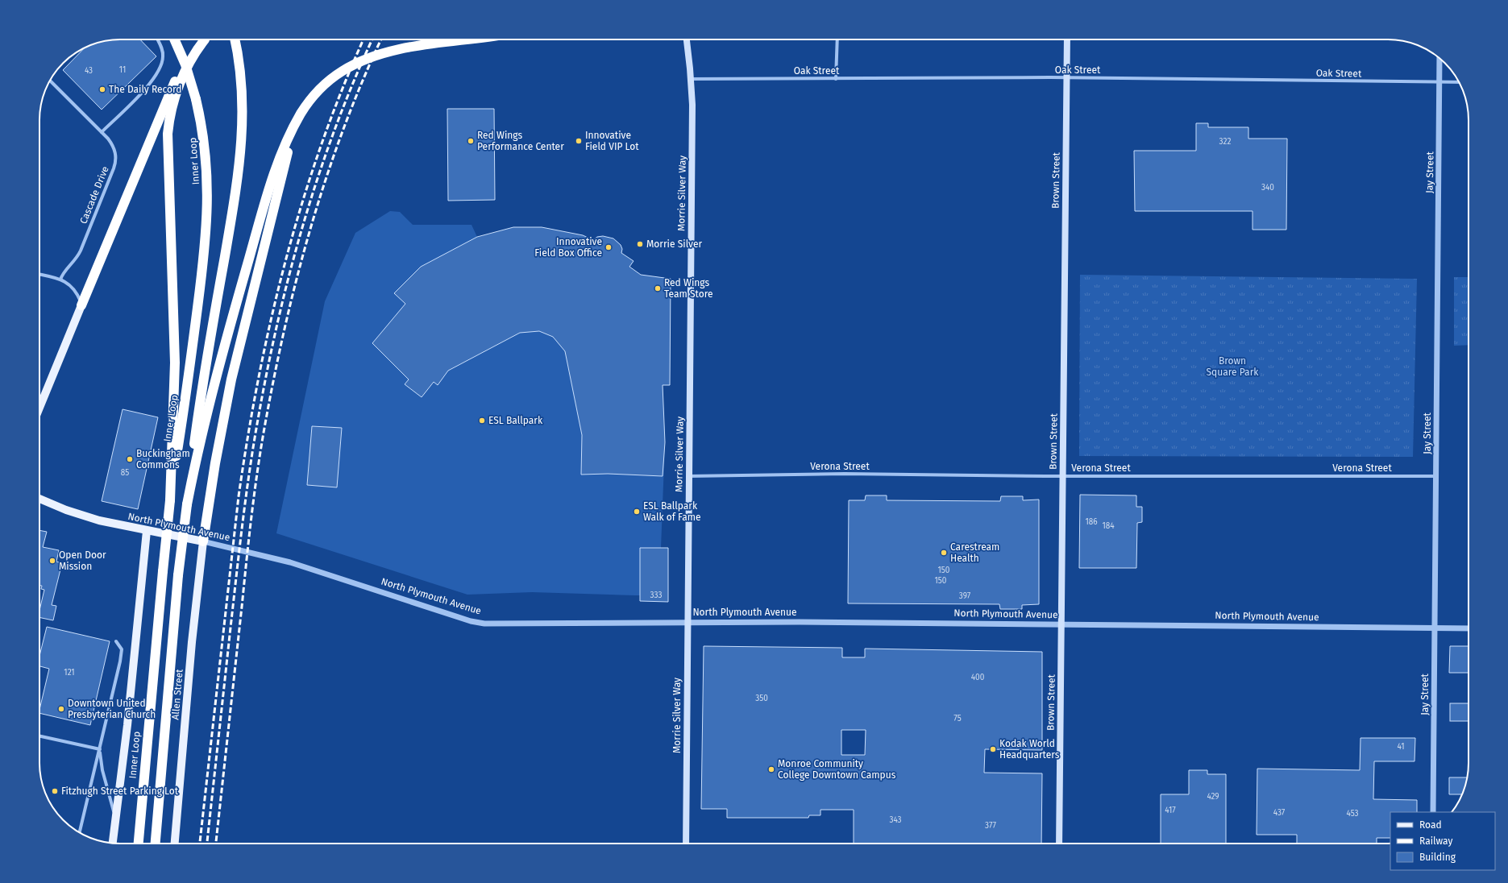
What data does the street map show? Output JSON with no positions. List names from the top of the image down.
{
  "streets": {
    "highway": ["Inner Loop"],
    "main road": [
      "Brown Street",
      "Morrie Silver Way",
      "North Plymouth Avenue",
      "Allen Street"
    ],
    "street": [
      "Oak Street",
      "Jay Street",
      "Cascade Drive",
      "Verona Street"
    ]
  },
  "crossings": [
    ["Oak Street", "Jay Street"],
    ["Oak Street", "Brown Street"],
    ["Oak Street", "Morrie Silver Way"],
    ["Jay Street", "Verona Street"],
    ["Jay Street", "North Plymouth Avenue"],
    ["Brown Street", "Verona Street"],
    ["Brown Street", "North Plymouth Avenue"],
    ["Morrie Silver Way", "Verona Street"],
    ["Morrie Silver Way", "North Plymouth Avenue"],
    ["North Plymouth Avenue", "Allen Street"]
  ],
  "parks": ["Brown Square Park"],
  "places": [
    "The Daily Record",
    "Red Wings Performance Center",
    "Innovative Field VIP Lot",
    "Morrie Silver",
    "Innovative Field Box Office",
    "Red Wings Team Store",
    "ESL Ballpark",
    "Buckingham Commons",
    "ESL Ballpark Walk of Fame",
    "Carestream Health",
    "Open Door Mission",
    "Downtown United Presbyterian Church",
    "Kodak World Headquarters",
    "Monroe Community College Downtown Campus",
    "Fitzhugh Street Parking Lot"
  ],
  "house_numbers": [
    "11",
    "43",
    "322",
    "340",
    "85",
    "186",
    "184",
    "150",
    "150",
    "333",
    "397",
    "121",
    "400",
    "350",
    "75",
    "41",
    "429",
    "417",
    "437",
    "453",
    "343",
    "377"
  ],
  "legend": ["Road", "Railway", "Building"]
}
